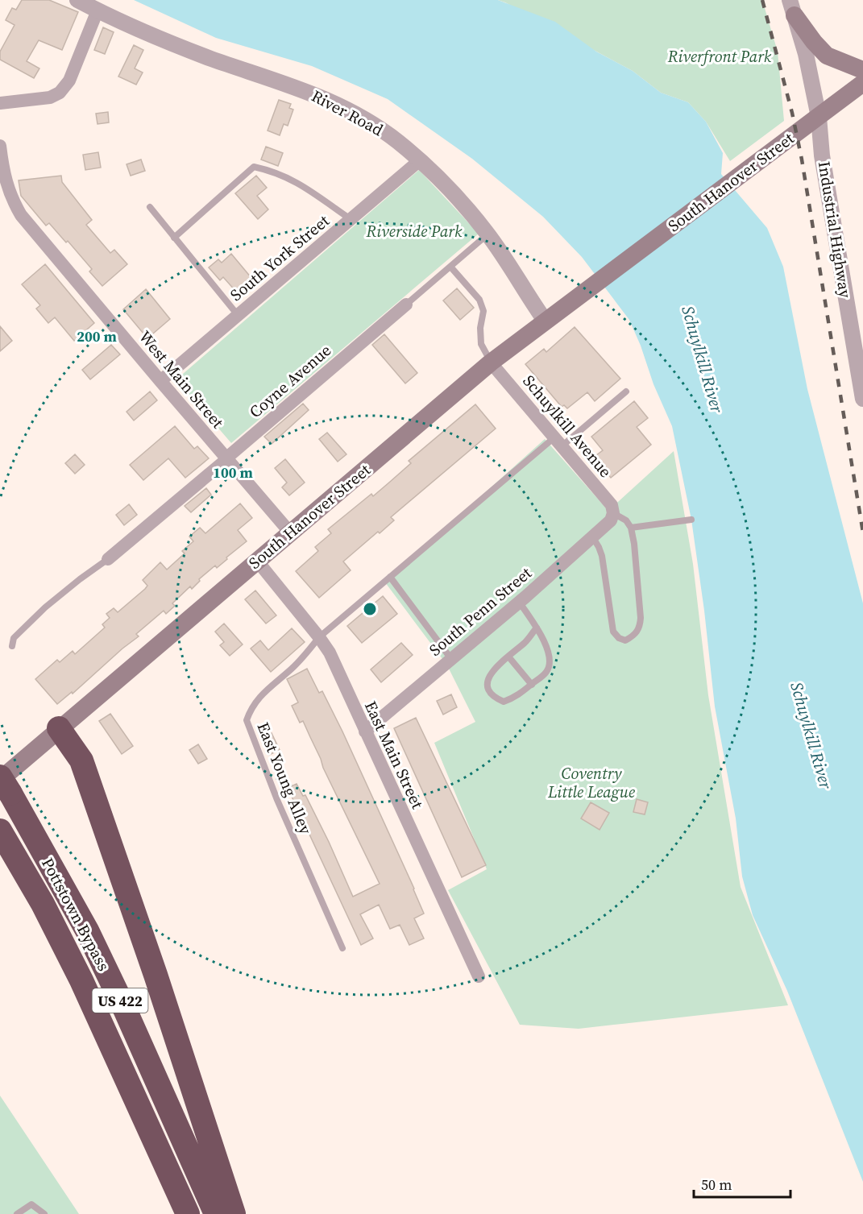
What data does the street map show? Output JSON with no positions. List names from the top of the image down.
{
  "streets": {
    "highway": ["Pottstown Bypass", "US 422"],
    "main road": ["South Hanover Street"],
    "street": [
      "River Road",
      "Industrial Highway",
      "South York Street",
      "West Main Street",
      "Coyne Avenue",
      "Schuylkill Avenue",
      "South Penn Street",
      "East Main Street"
    ],
    "lane": ["East Young Alley"]
  },
  "crossings": [
    ["River Road", "South Hanover Street"],
    ["River Road", "South York Street"],
    ["South Hanover Street", "Industrial Highway"],
    ["South Hanover Street", "West Main Street"],
    ["South Hanover Street", "Schuylkill Avenue"],
    ["South Hanover Street", "East Main Street"],
    ["South Hanover Street", "Pottstown Bypass"],
    ["South York Street", "West Main Street"],
    ["West Main Street", "Coyne Avenue"],
    ["Schuylkill Avenue", "South Penn Street"],
    ["South Penn Street", "East Main Street"],
    ["East Main Street", "East Young Alley"]
  ],
  "water": ["Schuylkill River"],
  "parks": ["Riverfront Park", "Riverside Park", "Coventry Little League"],
  "scale_bar": "50 m",
  "rings": ["200 m", "100 m"]
}
